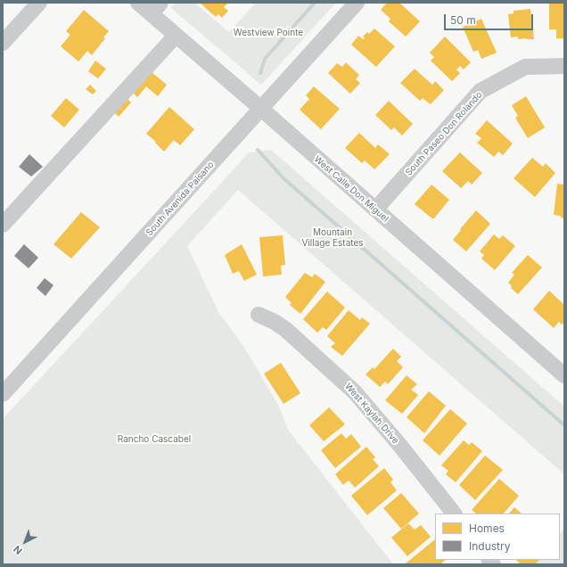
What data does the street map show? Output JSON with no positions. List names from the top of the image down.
{
  "streets": {
    "street": [
      "South Paseo Don Rolando",
      "West Calle Don Miguel",
      "South Avenida Paisano",
      "West Kaylah Drive"
    ]
  },
  "crossings": [
    ["South Paseo Don Rolando", "West Calle Don Miguel"],
    ["West Calle Don Miguel", "South Avenida Paisano"]
  ],
  "parks": ["Westview Pointe", "Mountain Village Estates", "Rancho Cascabel"],
  "legend": ["Homes", "Industry"],
  "scale_bar": "50 m",
  "north": "bottom left"
}
